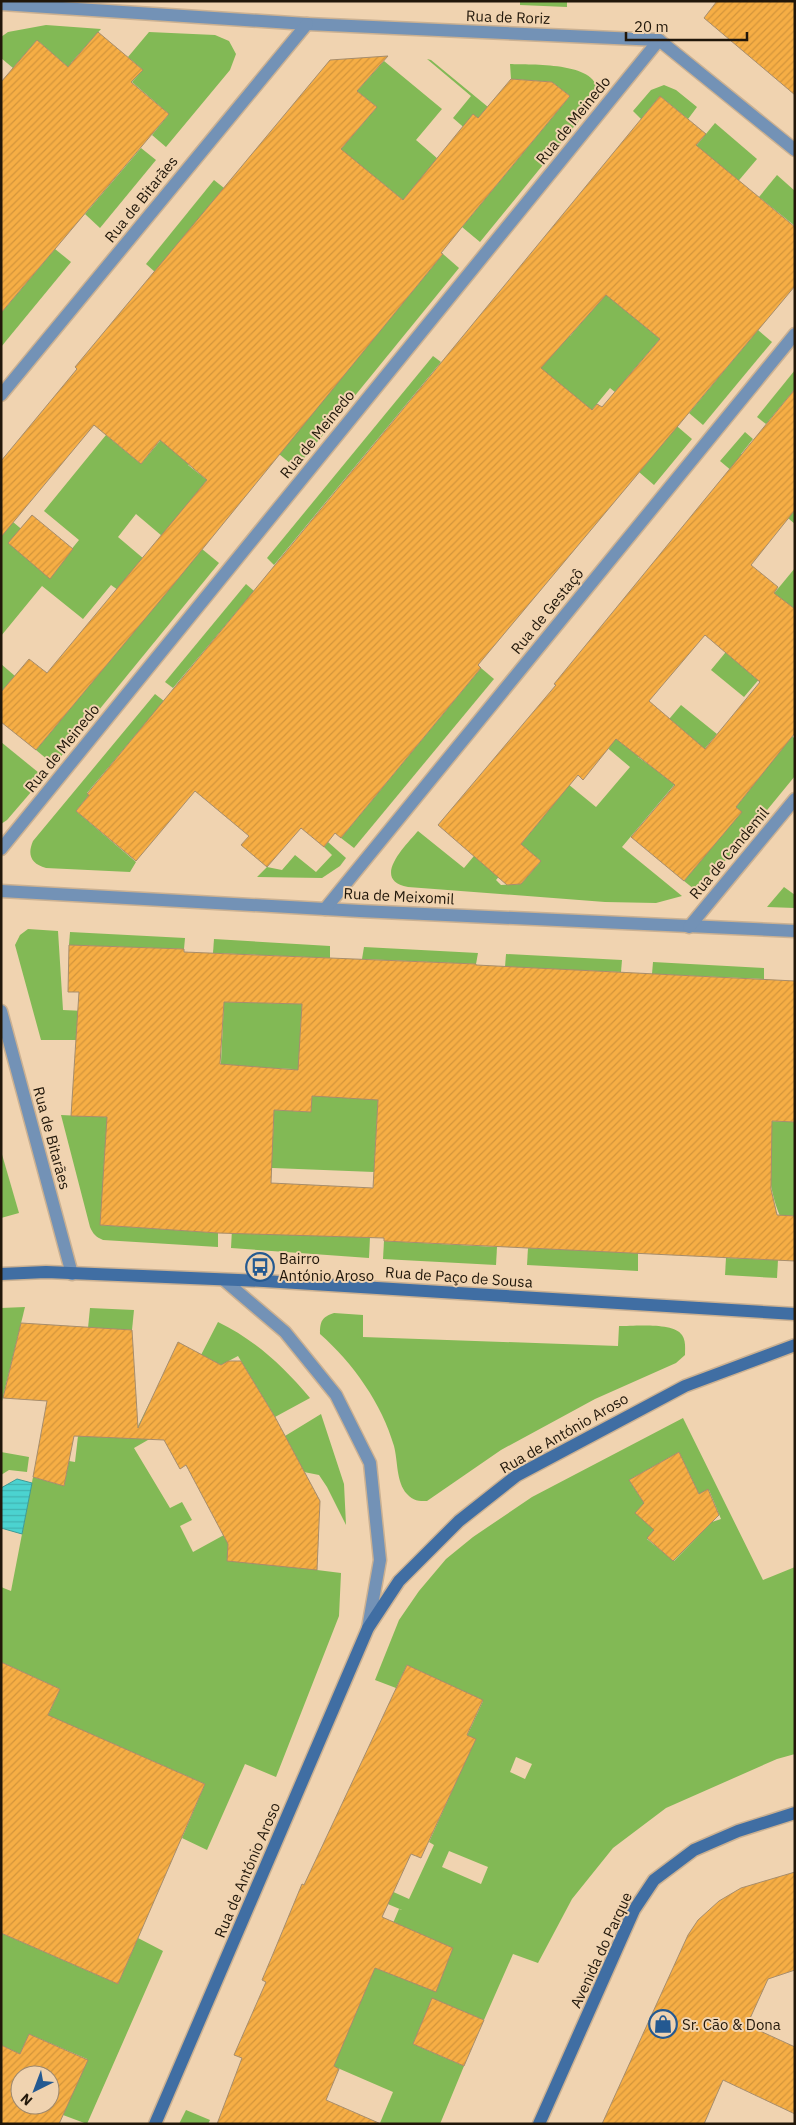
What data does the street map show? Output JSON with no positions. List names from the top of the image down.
{
  "streets": {
    "street": [
      "Rua de Roriz",
      "Rua de Meinedo",
      "Rua de Bitarães",
      "Rua de Gestaçô",
      "Rua de Candemil",
      "Rua de Meixomil",
      "Rua de Paço de Sousa",
      "Rua de António Aroso",
      "Avenida do Parque"
    ]
  },
  "crossings": [
    ["Rua de Roriz", "Rua de Meinedo"],
    ["Rua de Roriz", "Rua de Bitarães"],
    ["Rua de Bitarães", "Rua de Paço de Sousa"],
    ["Rua de Gestaçô", "Rua de Meixomil"],
    ["Rua de Candemil", "Rua de Meixomil"],
    ["Rua de Paço de Sousa", "Rua de António Aroso"]
  ],
  "places": {
    "bus stop": ["Bairro António Aroso"],
    "shop": ["Sr. Cão & Dona"]
  },
  "scale_bar": "20 m",
  "north": "bottom left"
}
